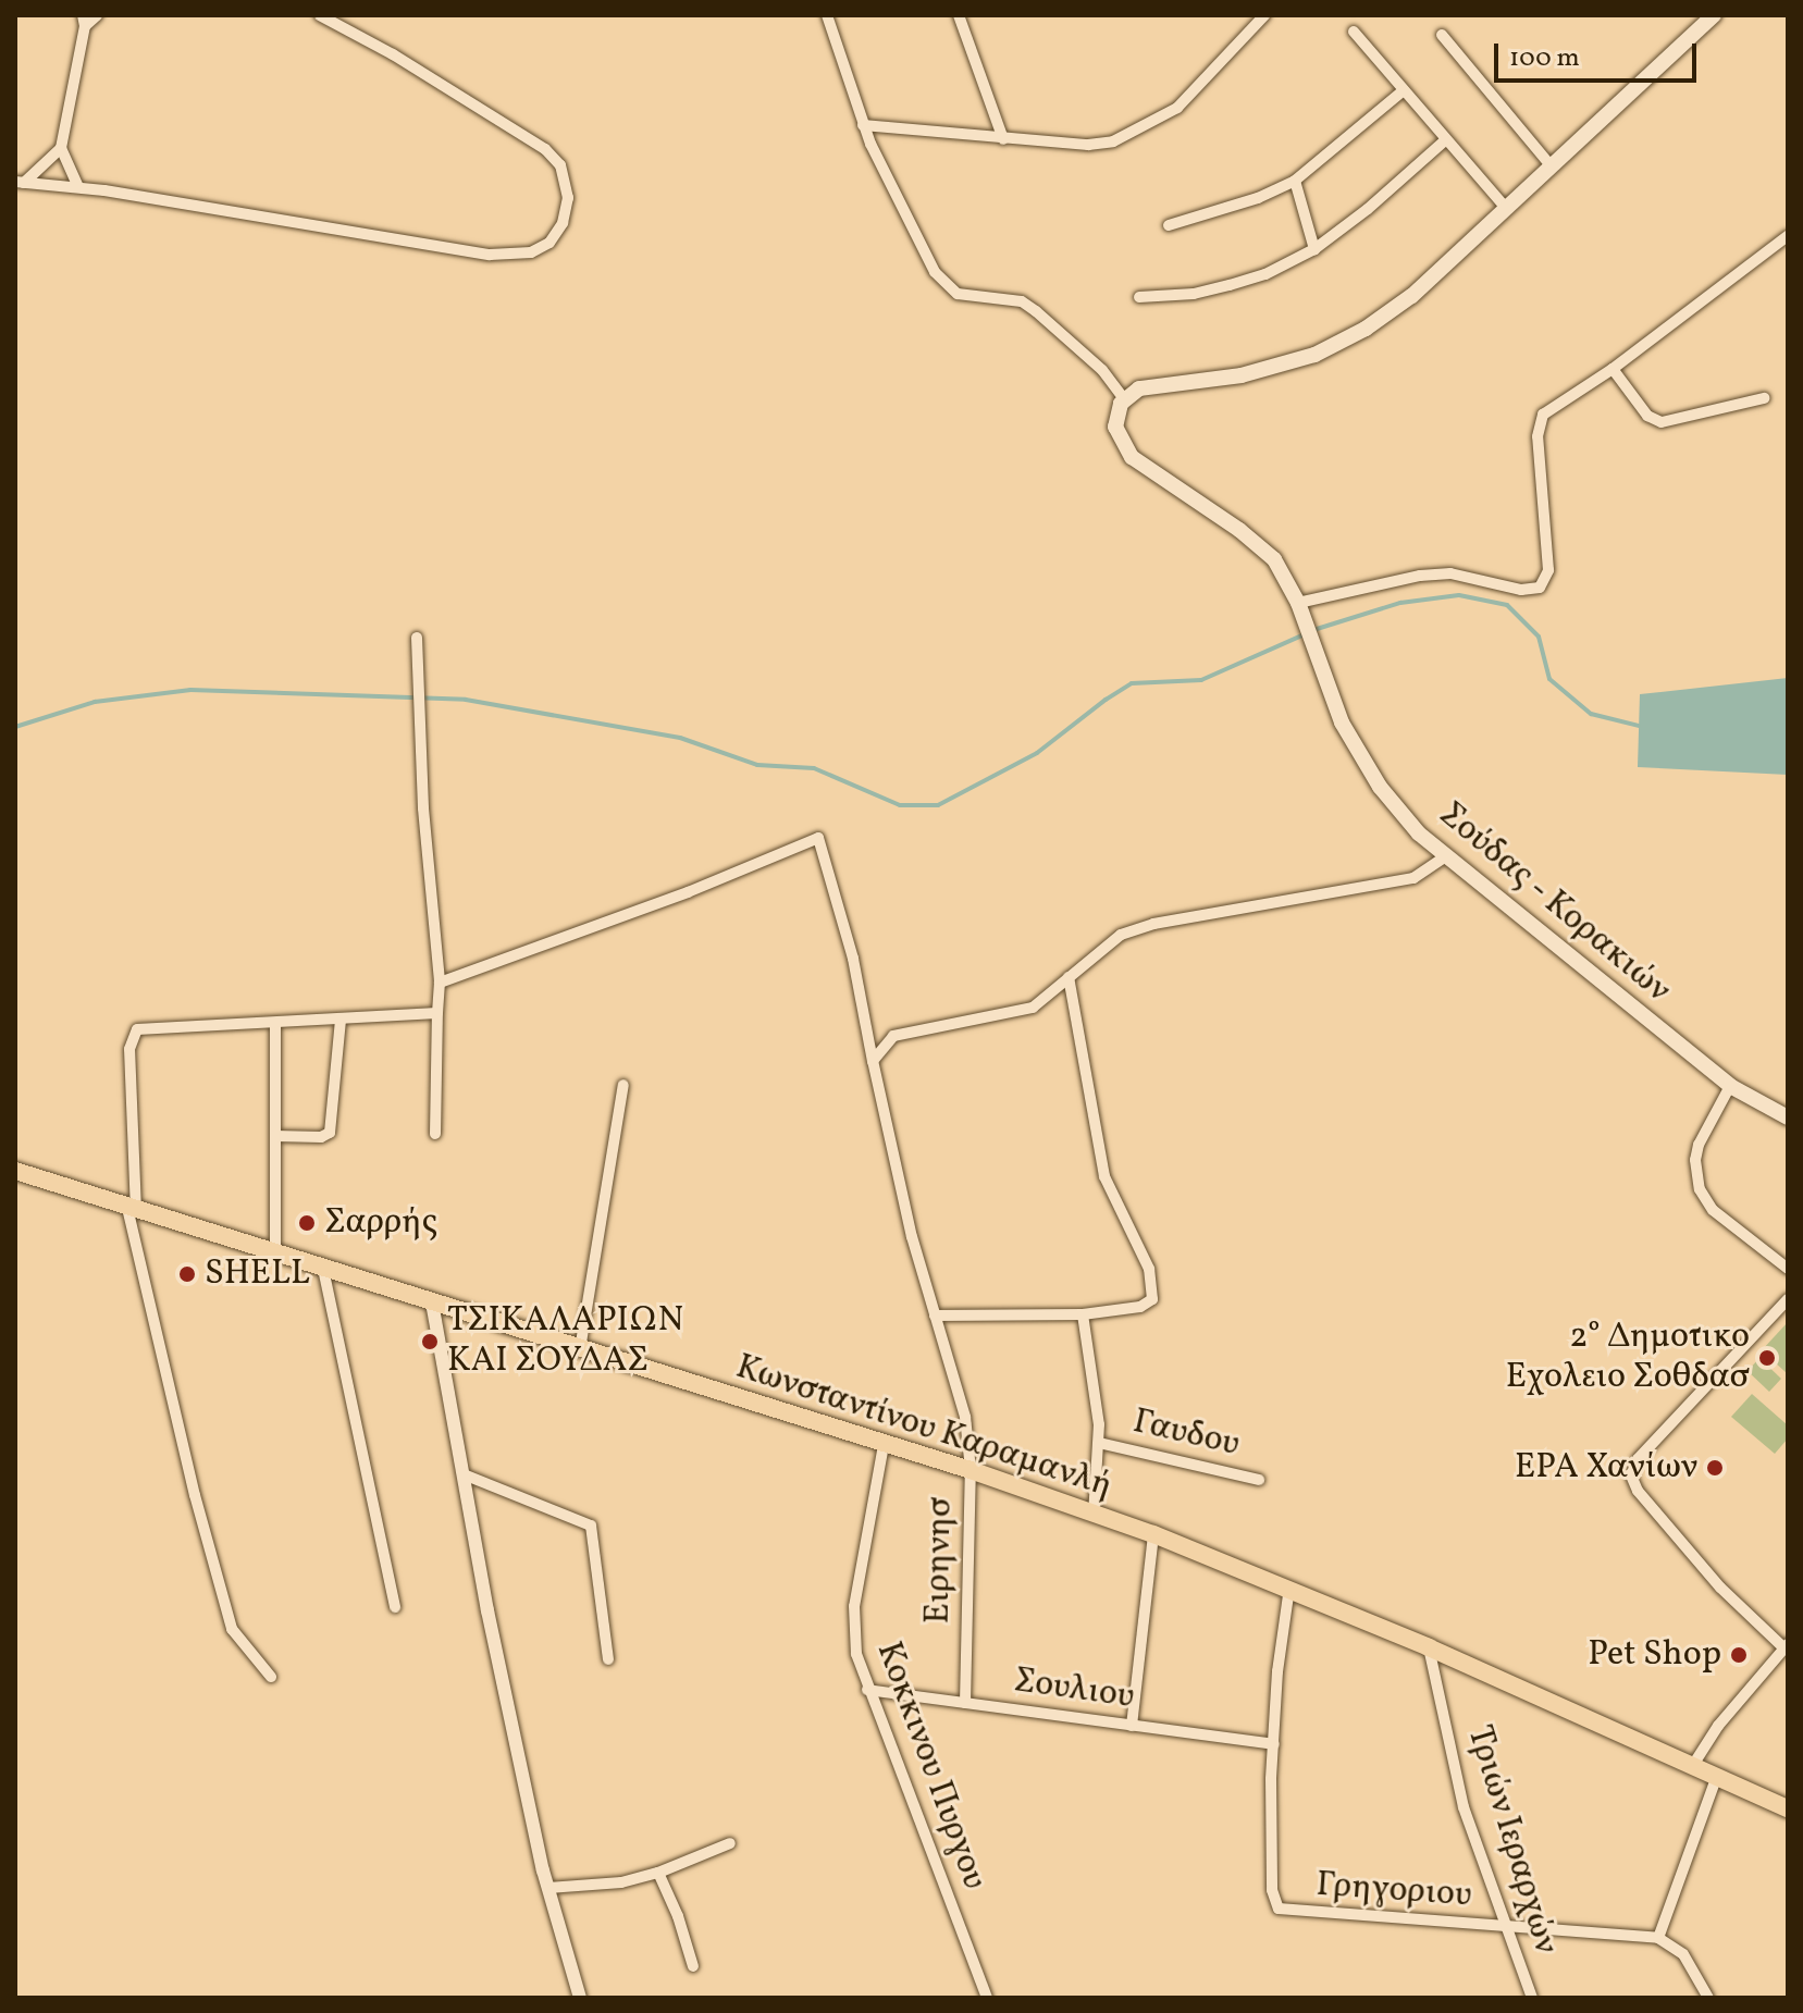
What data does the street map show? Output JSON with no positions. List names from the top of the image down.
{
  "streets": {
    "main road": ["Σούδας - Κορακιών", "Κωνσταντίνου Καραμανλή"],
    "street": [
      "Γαυδου",
      "Ειρηνησ",
      "Σουλιου",
      "Κοκκινου Πυργου",
      "Τριών Ιεραρχών",
      "Γρηγοριου"
    ]
  },
  "crossings": [
    ["Κωνσταντίνου Καραμανλή", "Ειρηνησ"],
    ["Κωνσταντίνου Καραμανλή", "Κοκκινου Πυργου"],
    ["Κωνσταντίνου Καραμανλή", "Τριών Ιεραρχών"],
    ["Ειρηνησ", "Σουλιου"],
    ["Σουλιου", "Κοκκινου Πυργου"],
    ["Σουλιου", "Γρηγοριου"],
    ["Τριών Ιεραρχών", "Γρηγοριου"]
  ],
  "places": [
    "Σαρρής",
    "SHELL",
    "ΤΣΙΚΑΛΑΡΙΩΝ ΚΑΙ ΣΟΥΔΑΣ",
    "2° Δημοτικο Εχολειο Σοθδασ",
    "ΕΡΑ Χανίων",
    "Pet Shop"
  ],
  "scale_bar": "100 m"
}
